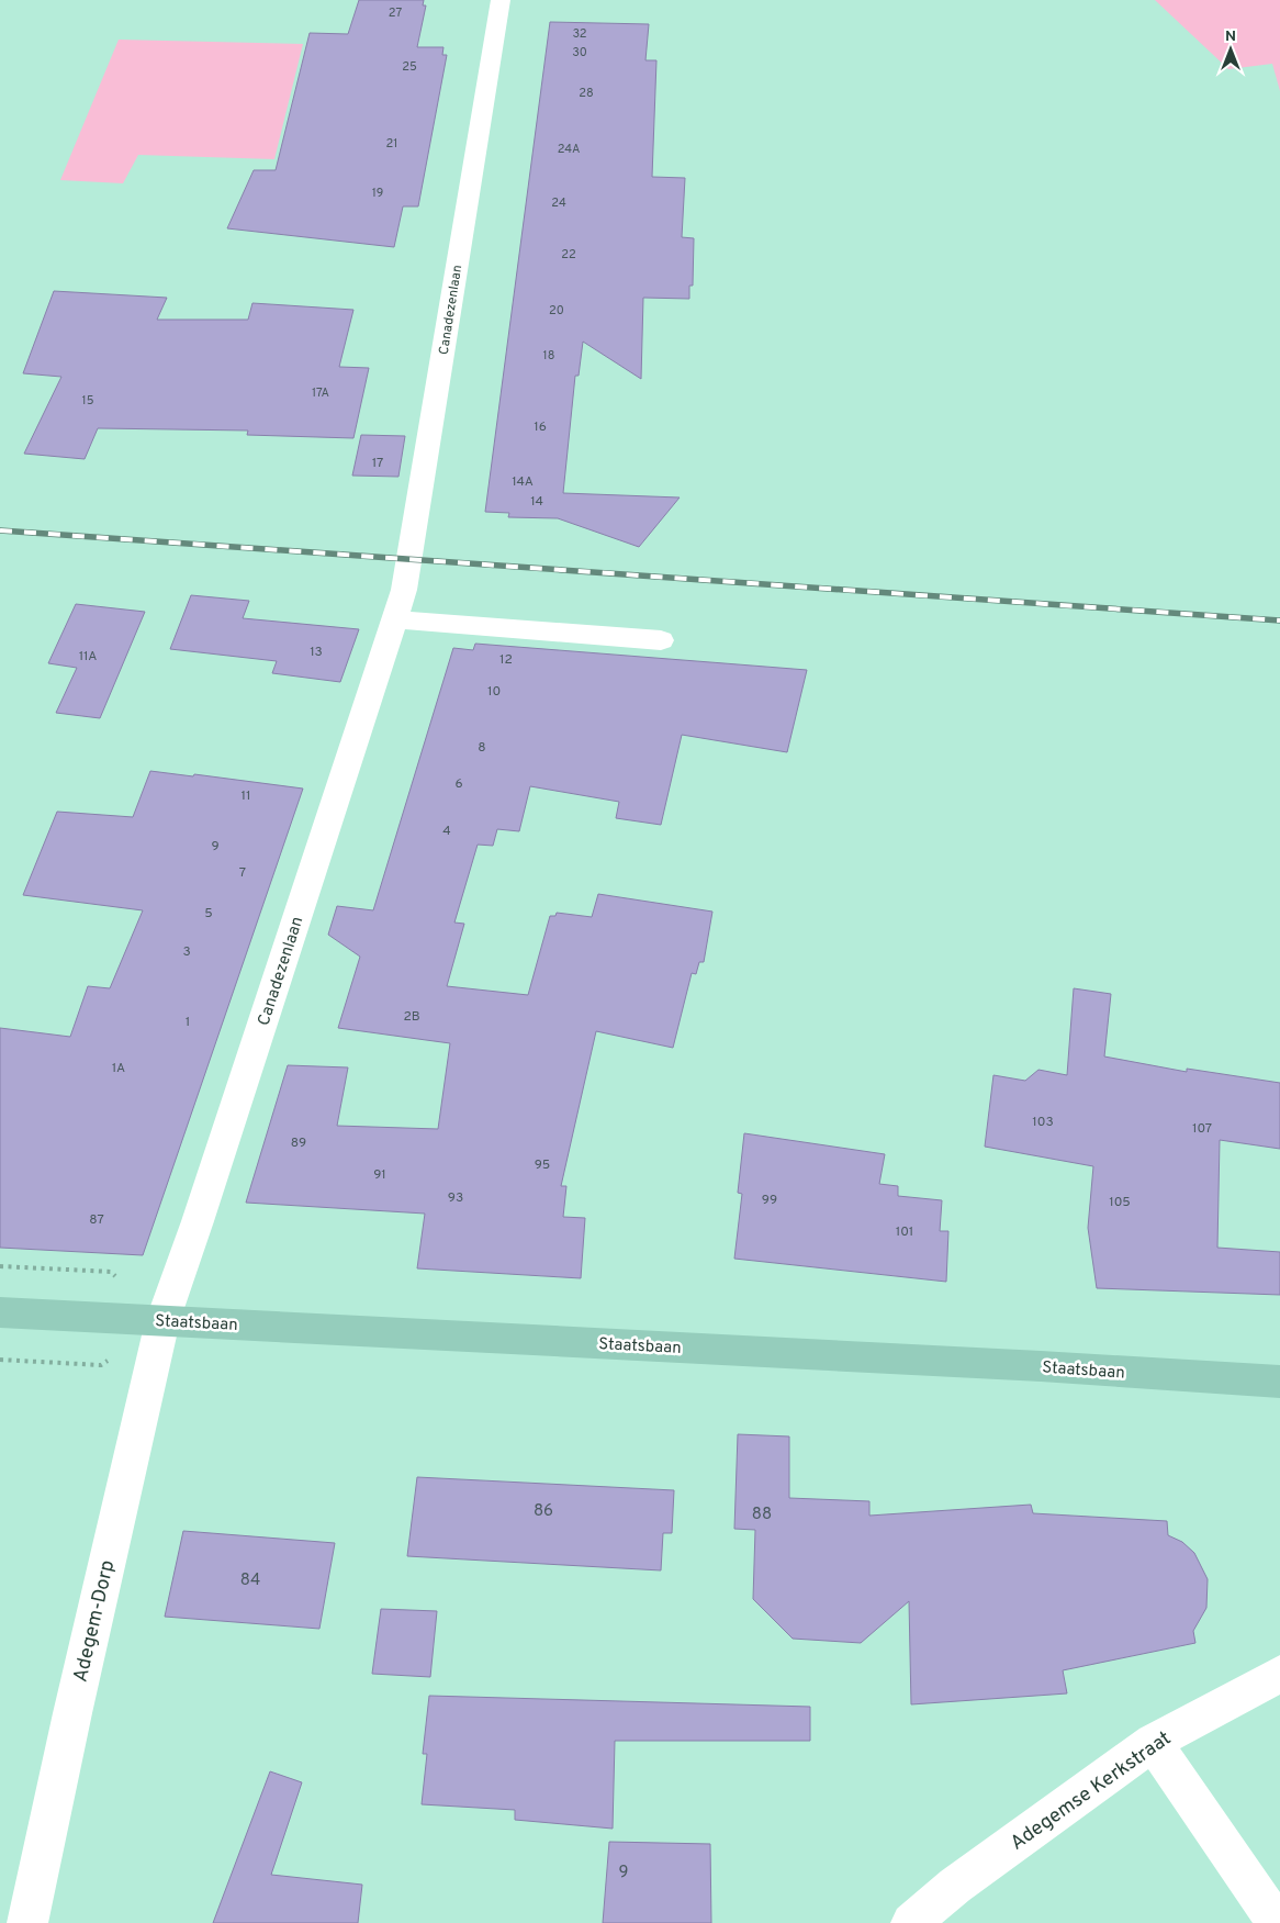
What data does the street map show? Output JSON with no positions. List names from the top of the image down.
{
  "streets": {
    "main road": ["Staatsbaan"],
    "street": ["Canadezenlaan", "Adegem-Dorp", "Adegemse Kerkstraat"]
  },
  "crossings": [
    ["Canadezenlaan", "Staatsbaan"],
    ["Canadezenlaan", "Adegem-Dorp"],
    ["Staatsbaan", "Adegem-Dorp"]
  ],
  "house_numbers": [
    "27",
    "32",
    "30",
    "25",
    "28",
    "21",
    "24A",
    "19",
    "24",
    "22",
    "20",
    "18",
    "17A",
    "15",
    "16",
    "17",
    "14A",
    "14",
    "13",
    "11A",
    "12",
    "10",
    "8",
    "6",
    "11",
    "4",
    "9",
    "7",
    "5",
    "3",
    "2B",
    "1",
    "1A",
    "103",
    "107",
    "89",
    "95",
    "91",
    "93",
    "99",
    "105",
    "87",
    "101",
    "86",
    "88",
    "84",
    "9"
  ],
  "north": "top"
}
